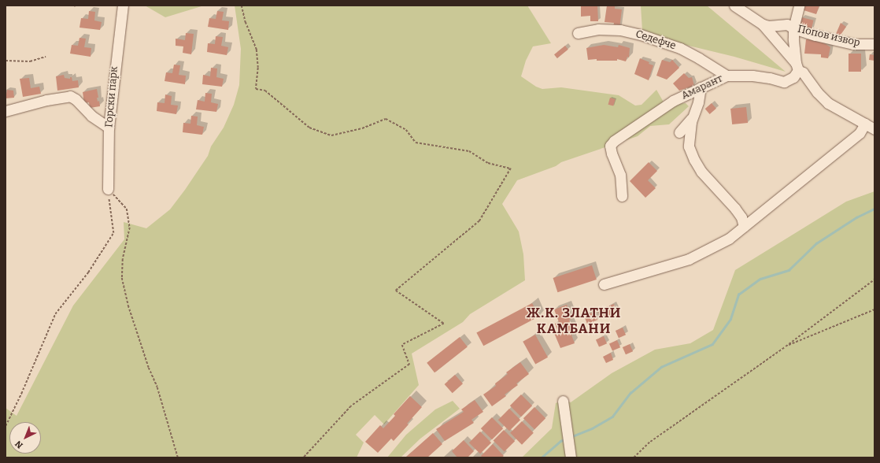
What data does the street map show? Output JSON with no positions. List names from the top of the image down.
{
  "streets": {
    "street": [
      "Попов извор",
      "Седефче",
      "Амарант",
      "Горски парк"
    ]
  },
  "crossings": [
    ["Седефче", "Амарант"]
  ],
  "districts": ["Ж.К. ЗЛАТНИ КАМБАНИ"],
  "north": "bottom left"
}
